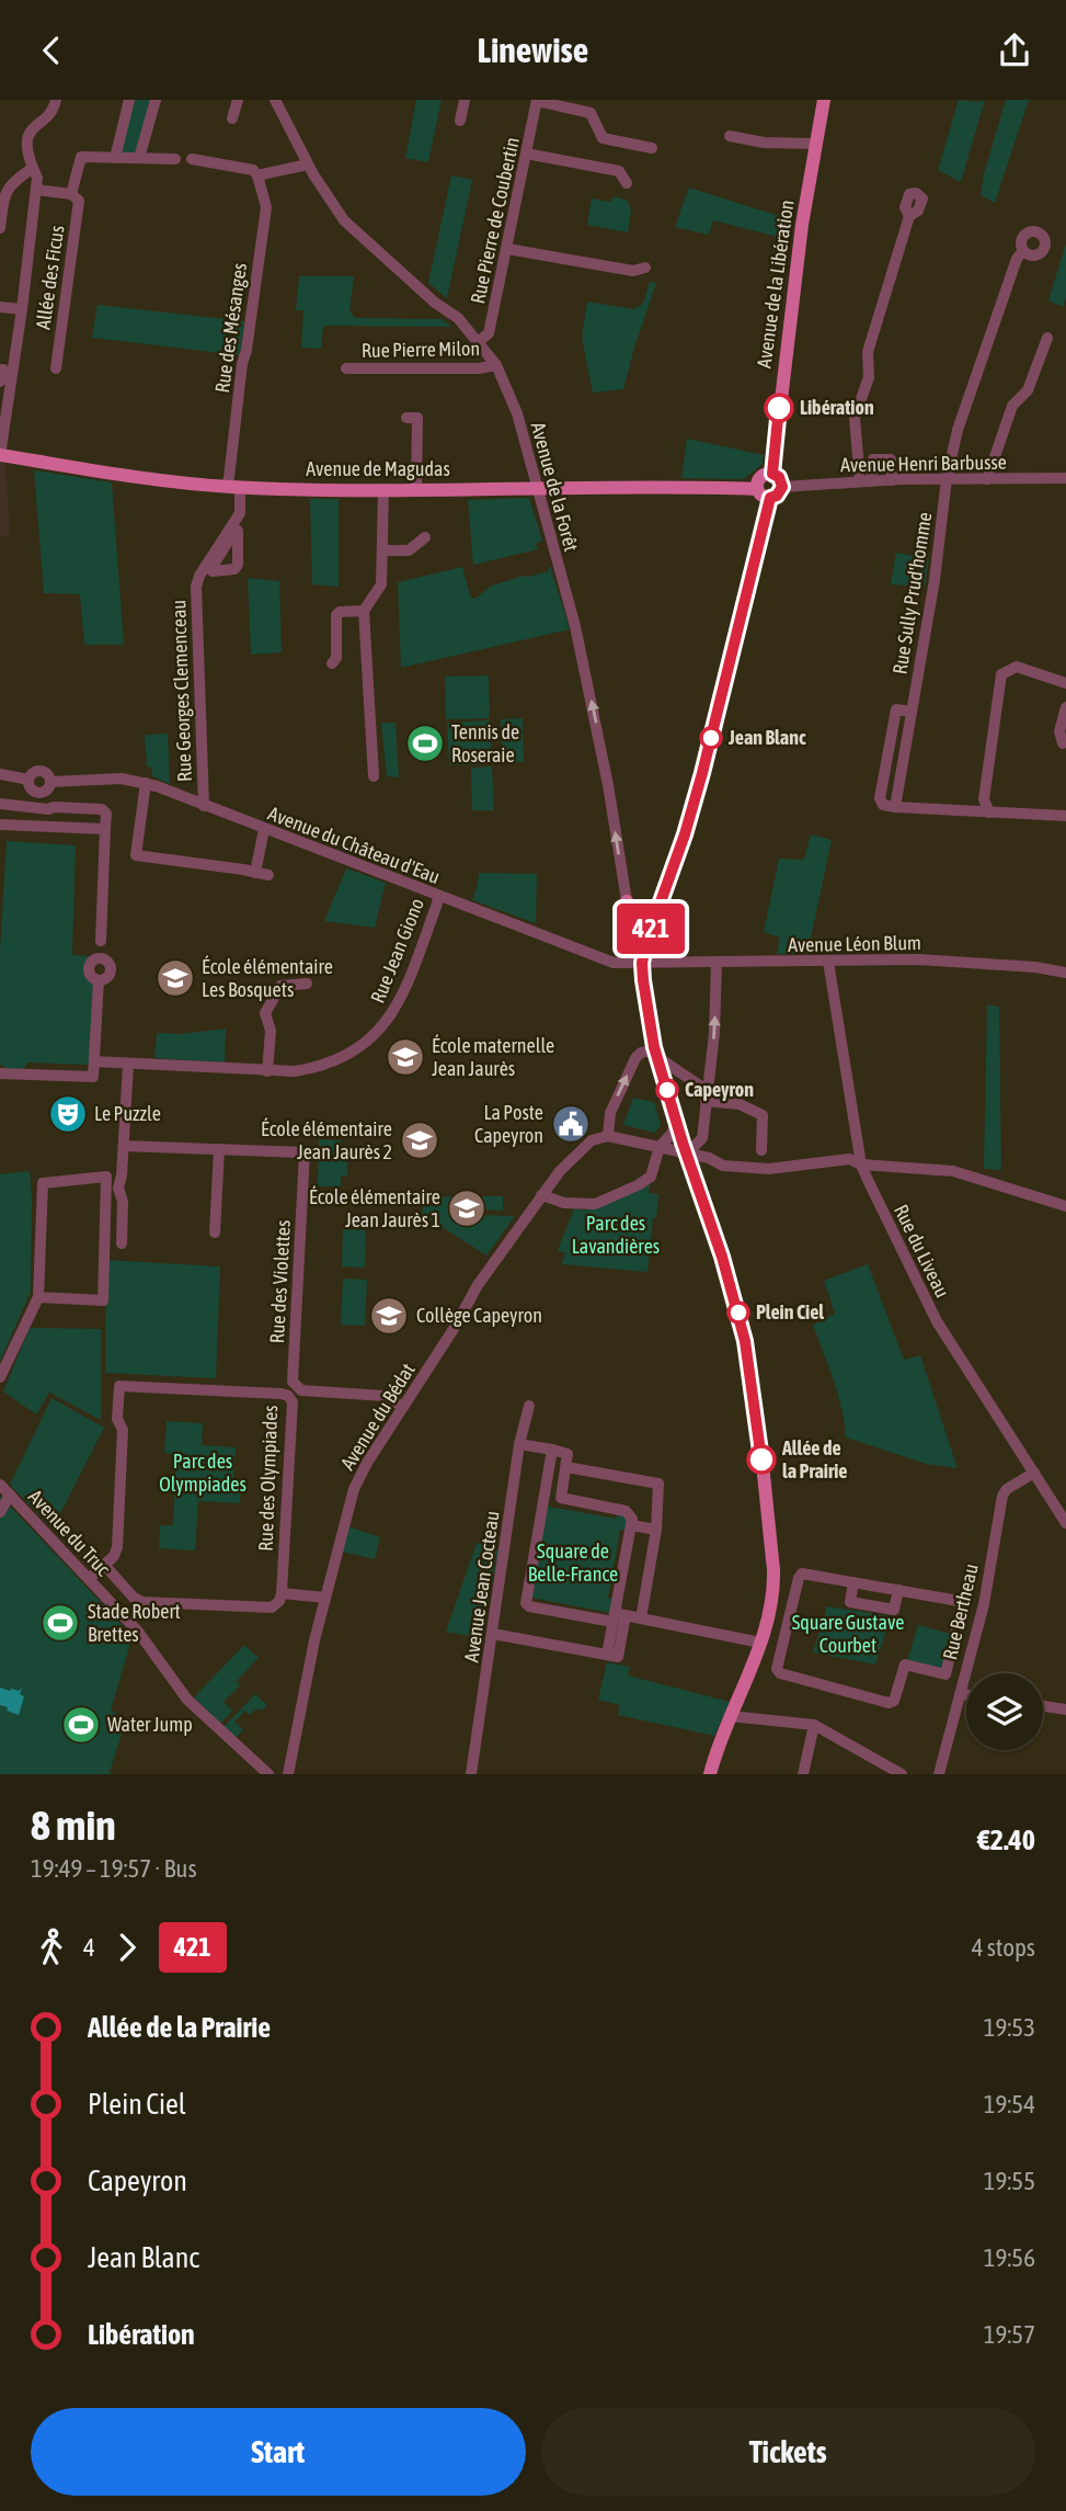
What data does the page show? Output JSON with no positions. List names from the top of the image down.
{
  "streets": {
    "main road": ["Avenue de la Libération", "Avenue de Magudas"],
    "street": [
      "Rue Pierre de Coubertin",
      "Allée des Ficus",
      "Rue des Mésanges",
      "Rue Pierre Milon",
      "Avenue Henri Barbusse",
      "Avenue de la Forêt",
      "Rue Sully Prud'homme",
      "Rue Georges Clemenceau",
      "Avenue du Château d'Eau",
      "Avenue Léon Blum",
      "Rue Jean Giono",
      "Rue du Liveau",
      "Rue des Violettes",
      "Avenue du Bédat",
      "Rue des Olympiades",
      "Avenue du Truc",
      "Avenue Jean Cocteau",
      "Rue Bertheau"
    ]
  },
  "crossings": [
    ["Rue Pierre de Coubertin", "Avenue de la Forêt"],
    ["Avenue de la Libération", "Avenue Henri Barbusse"],
    ["Avenue de la Libération", "Avenue de Magudas"],
    ["Rue des Mésanges", "Avenue de Magudas"],
    ["Rue des Mésanges", "Rue Georges Clemenceau"],
    ["Rue Pierre Milon", "Avenue de la Forêt"],
    ["Avenue Henri Barbusse", "Avenue de Magudas"],
    ["Avenue Henri Barbusse", "Rue Sully Prud'homme"],
    ["Avenue de Magudas", "Avenue de la Forêt"],
    ["Avenue de Magudas", "Rue Georges Clemenceau"],
    ["Avenue de la Forêt", "Avenue du Château d'Eau"],
    ["Avenue de la Forêt", "Avenue Léon Blum"],
    ["Rue Georges Clemenceau", "Avenue du Château d'Eau"],
    ["Avenue du Château d'Eau", "Avenue Léon Blum"],
    ["Avenue du Château d'Eau", "Rue Jean Giono"],
    ["Avenue Léon Blum", "Rue du Liveau"],
    ["Rue du Liveau", "Rue Bertheau"],
    ["Rue des Violettes", "Avenue du Bédat"]
  ],
  "one_way": ["Avenue de la Forêt"],
  "parks": [
    "Parc des Lavandières",
    "Parc des Olympiades",
    "Square de Belle-France",
    "Square Gustave Courbet"
  ],
  "places": {
    "other": [
      "Libération",
      "Jean Blanc",
      "Capeyron",
      "Plein Ciel",
      "Allée de la Prairie"
    ],
    "sports": ["Tennis de Roseraie", "Stade Robert Brettes", "Water Jump"],
    "school or university": [
      "École élémentaire Les Bosquets",
      "École maternelle Jean Jaurès",
      "École élémentaire Jean Jaurès 2",
      "École élémentaire Jean Jaurès 1",
      "Collège Capeyron"
    ],
    "theatre": ["Le Puzzle"],
    "public building": ["La Poste Capeyron"]
  },
  "lines": ["bus line 421"],
  "page": {
    "header": "Linewise",
    "on_map": "421",
    "heading": ["8 min", "19:49 – 19:57 · Bus", "€2.40"],
    "legs": ["4", "421", "4 stops"],
    "list": [
      {
        "name": "Allée de la Prairie",
        "value": "19:53"
      },
      {
        "name": "Plein Ciel",
        "value": "19:54"
      },
      {
        "name": "Capeyron",
        "value": "19:55"
      },
      {
        "name": "Jean Blanc",
        "value": "19:56"
      },
      {
        "name": "Libération",
        "value": "19:57"
      }
    ],
    "buttons": ["Start", "Tickets"]
  }
}
